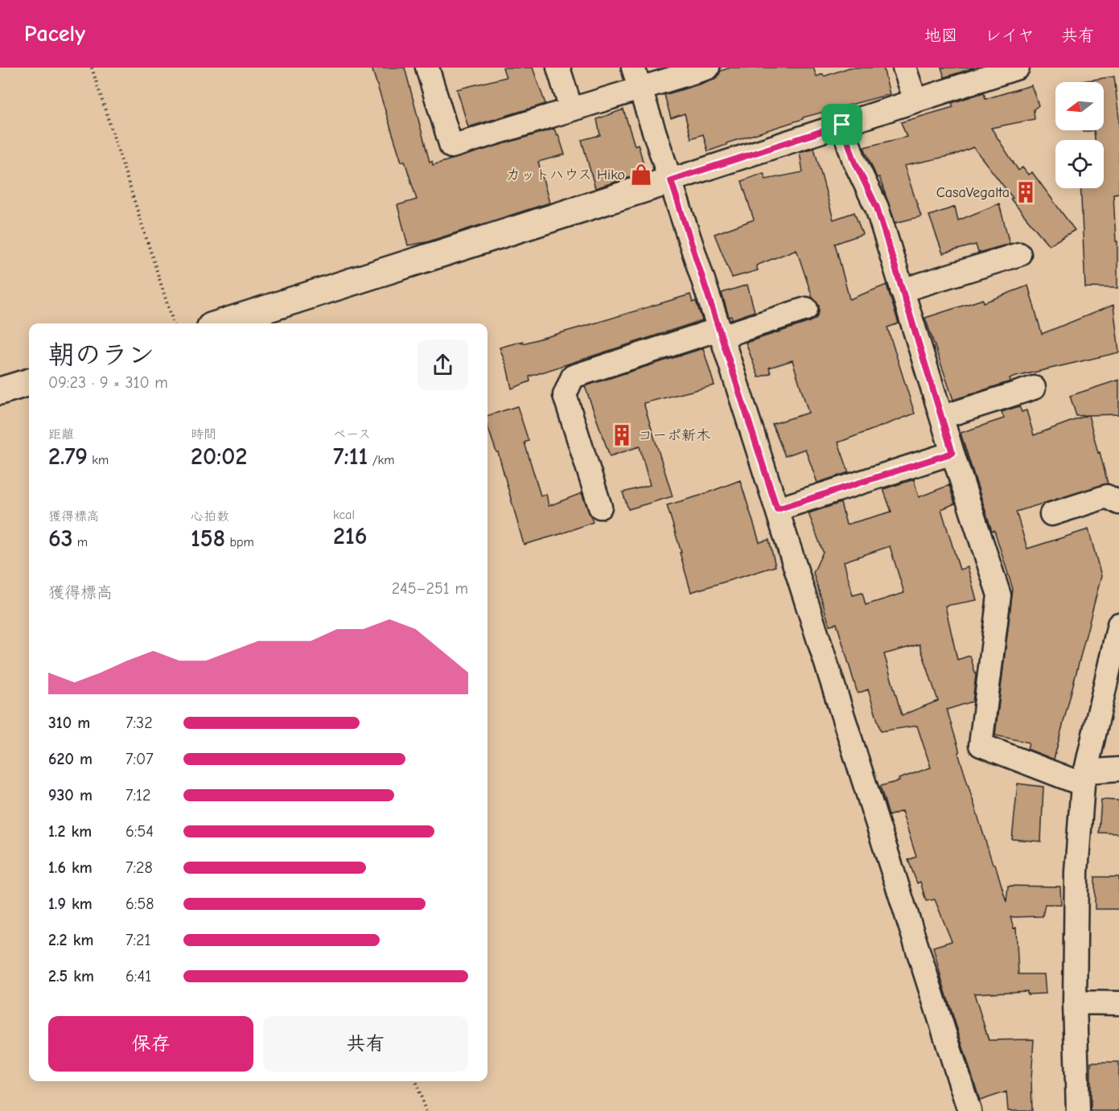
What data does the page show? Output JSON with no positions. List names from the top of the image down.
{
  "places": {
    "shop": ["カットハウス Hiko"],
    "building": ["CasaVegalta", "コーポ新木"]
  },
  "north": "left",
  "page": {
    "header": "Pacely",
    "nav": ["地図", "レイヤ", "共有"],
    "heading": ["朝のラン", "09:23 · 9 × 310 m"],
    "stats": [
      ["距離", "2.79 km"],
      ["時間", "20:02"],
      ["ペース", "7:11 /km"],
      ["獲得標高", "63 m"],
      ["心拍数", "158 bpm"],
      ["kcal", "216"]
    ],
    "chart": ["獲得標高", "245–251 m"],
    "list": [
      {
        "name": "310 m",
        "note": "7:32"
      },
      {
        "name": "620 m",
        "note": "7:07"
      },
      {
        "name": "930 m",
        "note": "7:12"
      },
      {
        "name": "1.2 km",
        "note": "6:54"
      },
      {
        "name": "1.6 km",
        "note": "7:28"
      },
      {
        "name": "1.9 km",
        "note": "6:58"
      },
      {
        "name": "2.2 km",
        "note": "7:21"
      },
      {
        "name": "2.5 km",
        "note": "6:41"
      }
    ],
    "buttons": ["保存", "共有"]
  }
}
